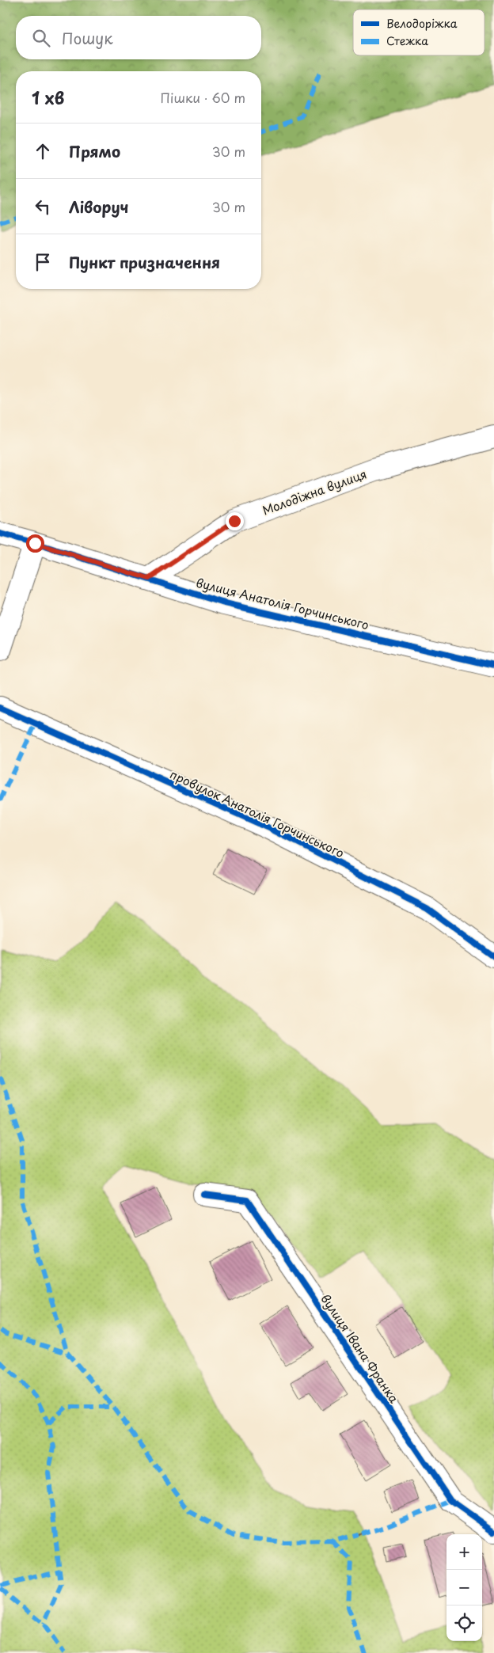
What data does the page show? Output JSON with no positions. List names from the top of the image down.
{
  "streets": {
    "street": [
      "Молодіжна вулиця",
      "вулиця Анатолія Горчинського",
      "провулок Анатолія Горчинського",
      "вулиця Івана Франка"
    ]
  },
  "crossings": [
    ["Молодіжна вулиця", "вулиця Анатолія Горчинського"]
  ],
  "legend": ["Велодоріжка", "Стежка"],
  "page": {
    "search": "Пошук",
    "heading": ["1 хв", "Пішки · 60 m"],
    "list": [
      ["Прямо", "30 m"],
      ["Ліворуч", "30 m"],
      "Пункт призначення"
    ],
    "map_buttons": ["+", "−"]
  }
}
